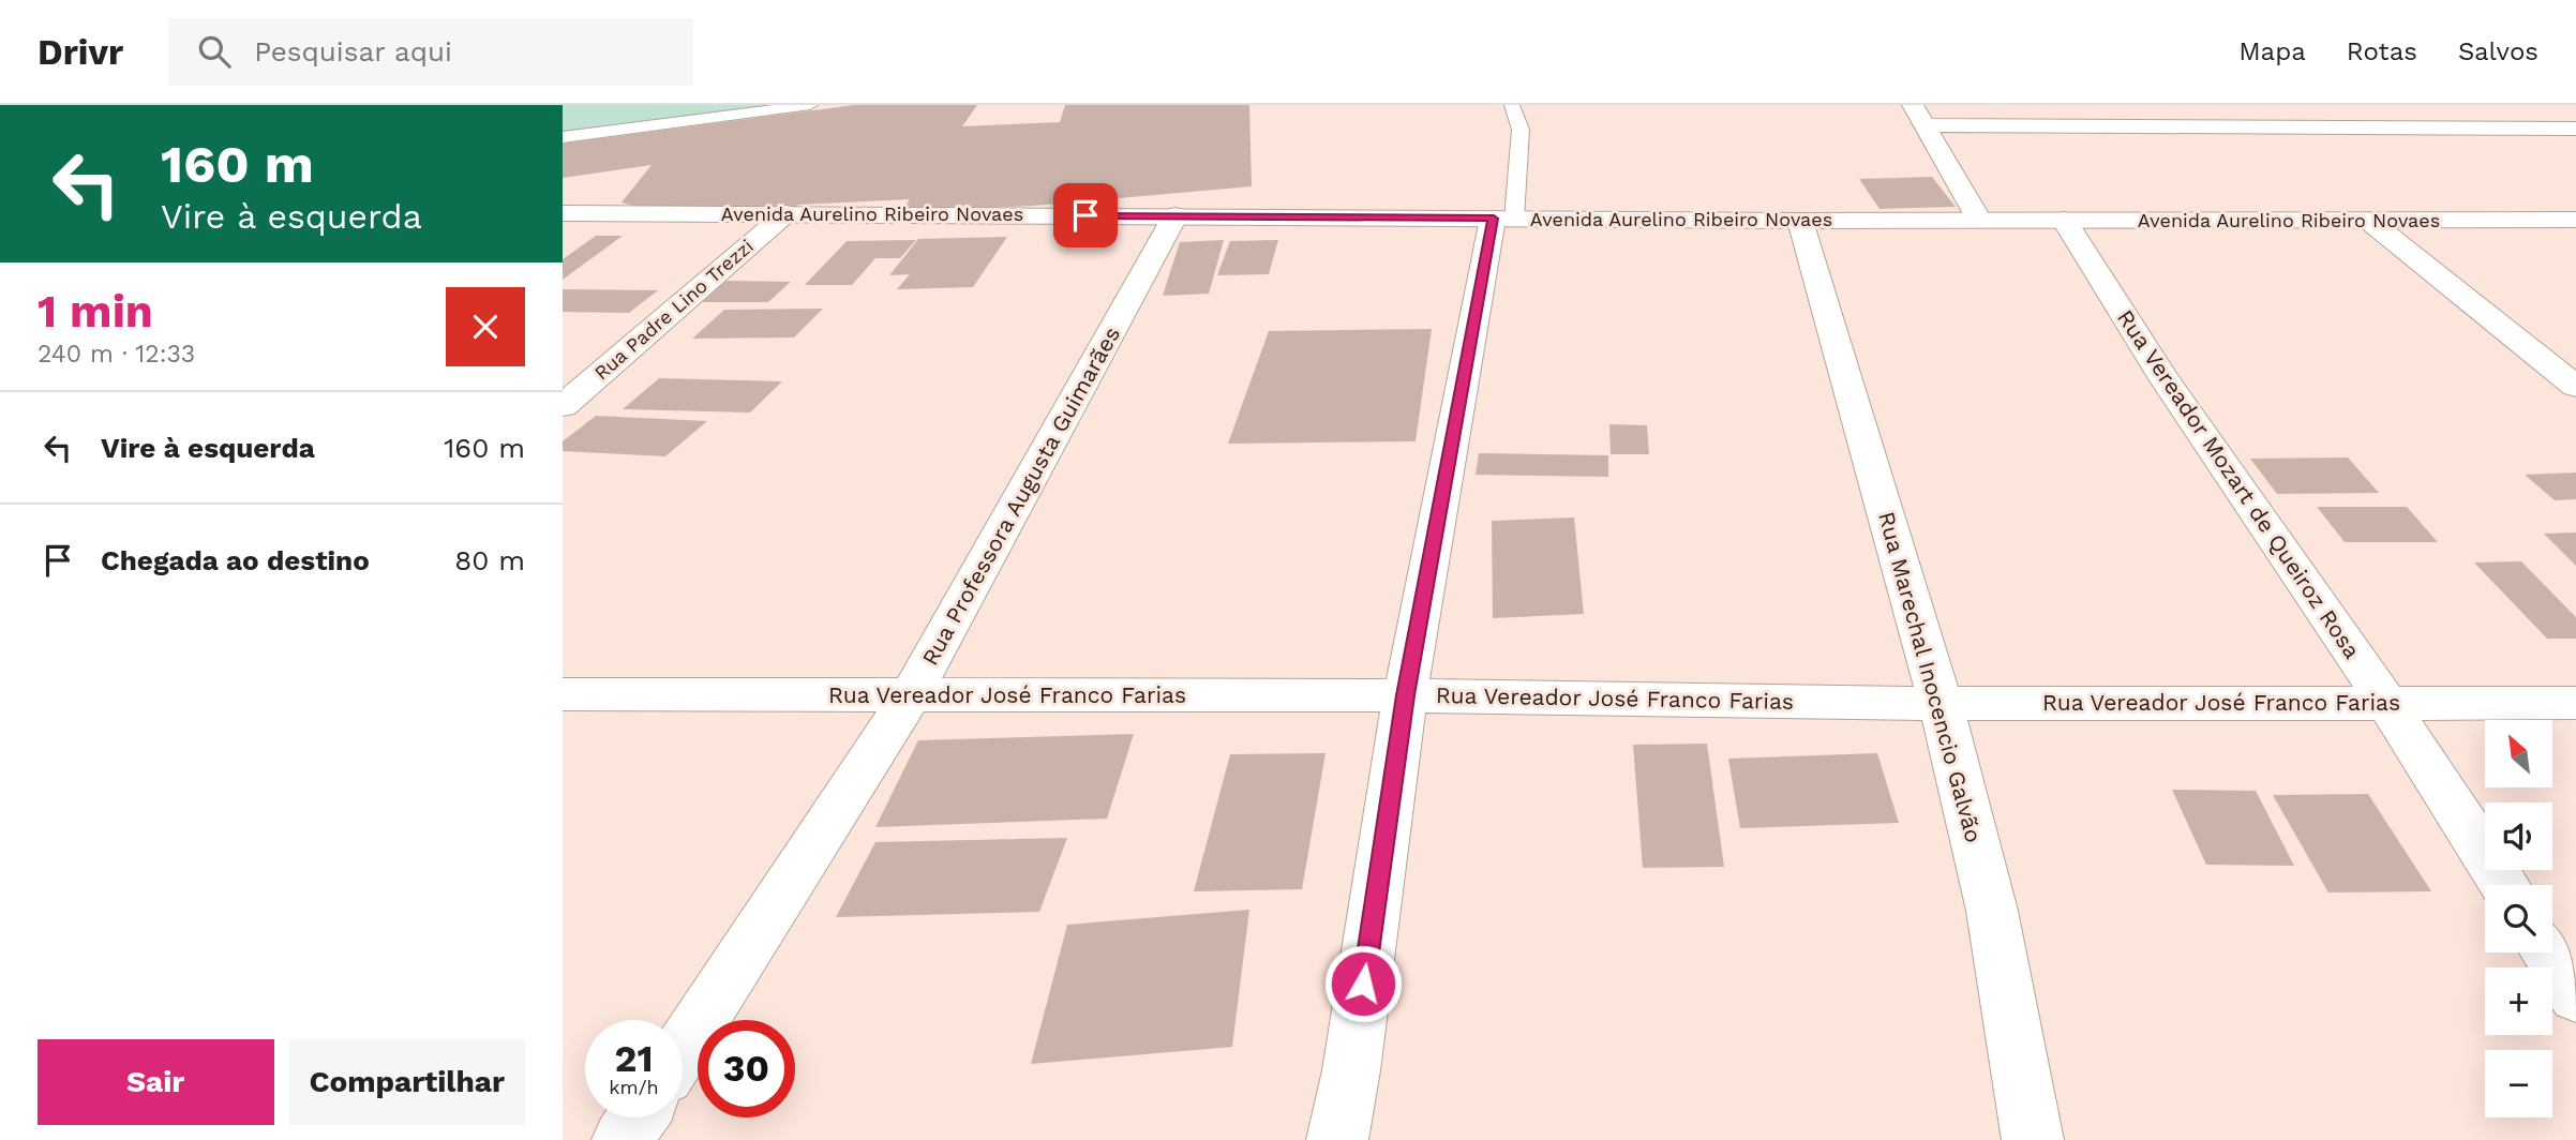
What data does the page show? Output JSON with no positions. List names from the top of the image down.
{
  "streets": {
    "street": [
      "Avenida Aurelino Ribeiro Novaes",
      "Rua Padre Lino Trezzi",
      "Rua Vereador Mozart de Queiroz Rosa",
      "Rua Professora Augusta Guimarães",
      "Rua Marechal Inocencio Galvão",
      "Rua Vereador José Franco Farias"
    ]
  },
  "crossings": [
    ["Avenida Aurelino Ribeiro Novaes", "Rua Padre Lino Trezzi"],
    ["Avenida Aurelino Ribeiro Novaes", "Rua Vereador Mozart de Queiroz Rosa"],
    ["Avenida Aurelino Ribeiro Novaes", "Rua Professora Augusta Guimarães"],
    ["Avenida Aurelino Ribeiro Novaes", "Rua Marechal Inocencio Galvão"],
    ["Rua Vereador Mozart de Queiroz Rosa", "Rua Vereador José Franco Farias"],
    ["Rua Professora Augusta Guimarães", "Rua Vereador José Franco Farias"],
    ["Rua Marechal Inocencio Galvão", "Rua Vereador José Franco Farias"]
  ],
  "north": "top left",
  "page": {
    "header": "Drivr",
    "search": "Pesquisar aqui",
    "nav": ["Mapa", "Rotas", "Salvos"],
    "turn": ["160 m", "Vire à esquerda"],
    "heading": ["1 min", "240 m · 12:33"],
    "list": [
      {
        "name": "Vire à esquerda",
        "value": "160 m"
      },
      {
        "name": "Chegada ao destino",
        "value": "80 m"
      }
    ],
    "map_buttons": ["+", "−"],
    "speed": "21 km/h",
    "limit": "30",
    "buttons": ["Sair", "Compartilhar"]
  }
}
